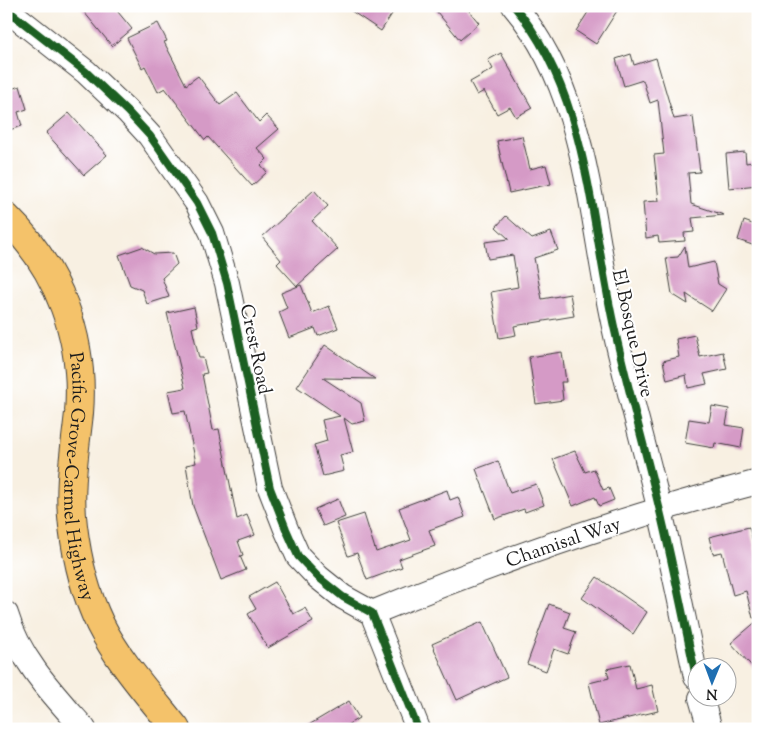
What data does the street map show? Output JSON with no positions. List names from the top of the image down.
{
  "streets": {
    "main road": ["Pacific Grove-Carmel Highway"],
    "street": ["El Bosque Drive", "Crest Road", "Chamisal Way"]
  },
  "crossings": [
    ["El Bosque Drive", "Chamisal Way"],
    ["Crest Road", "Chamisal Way"]
  ],
  "north": "bottom"
}
